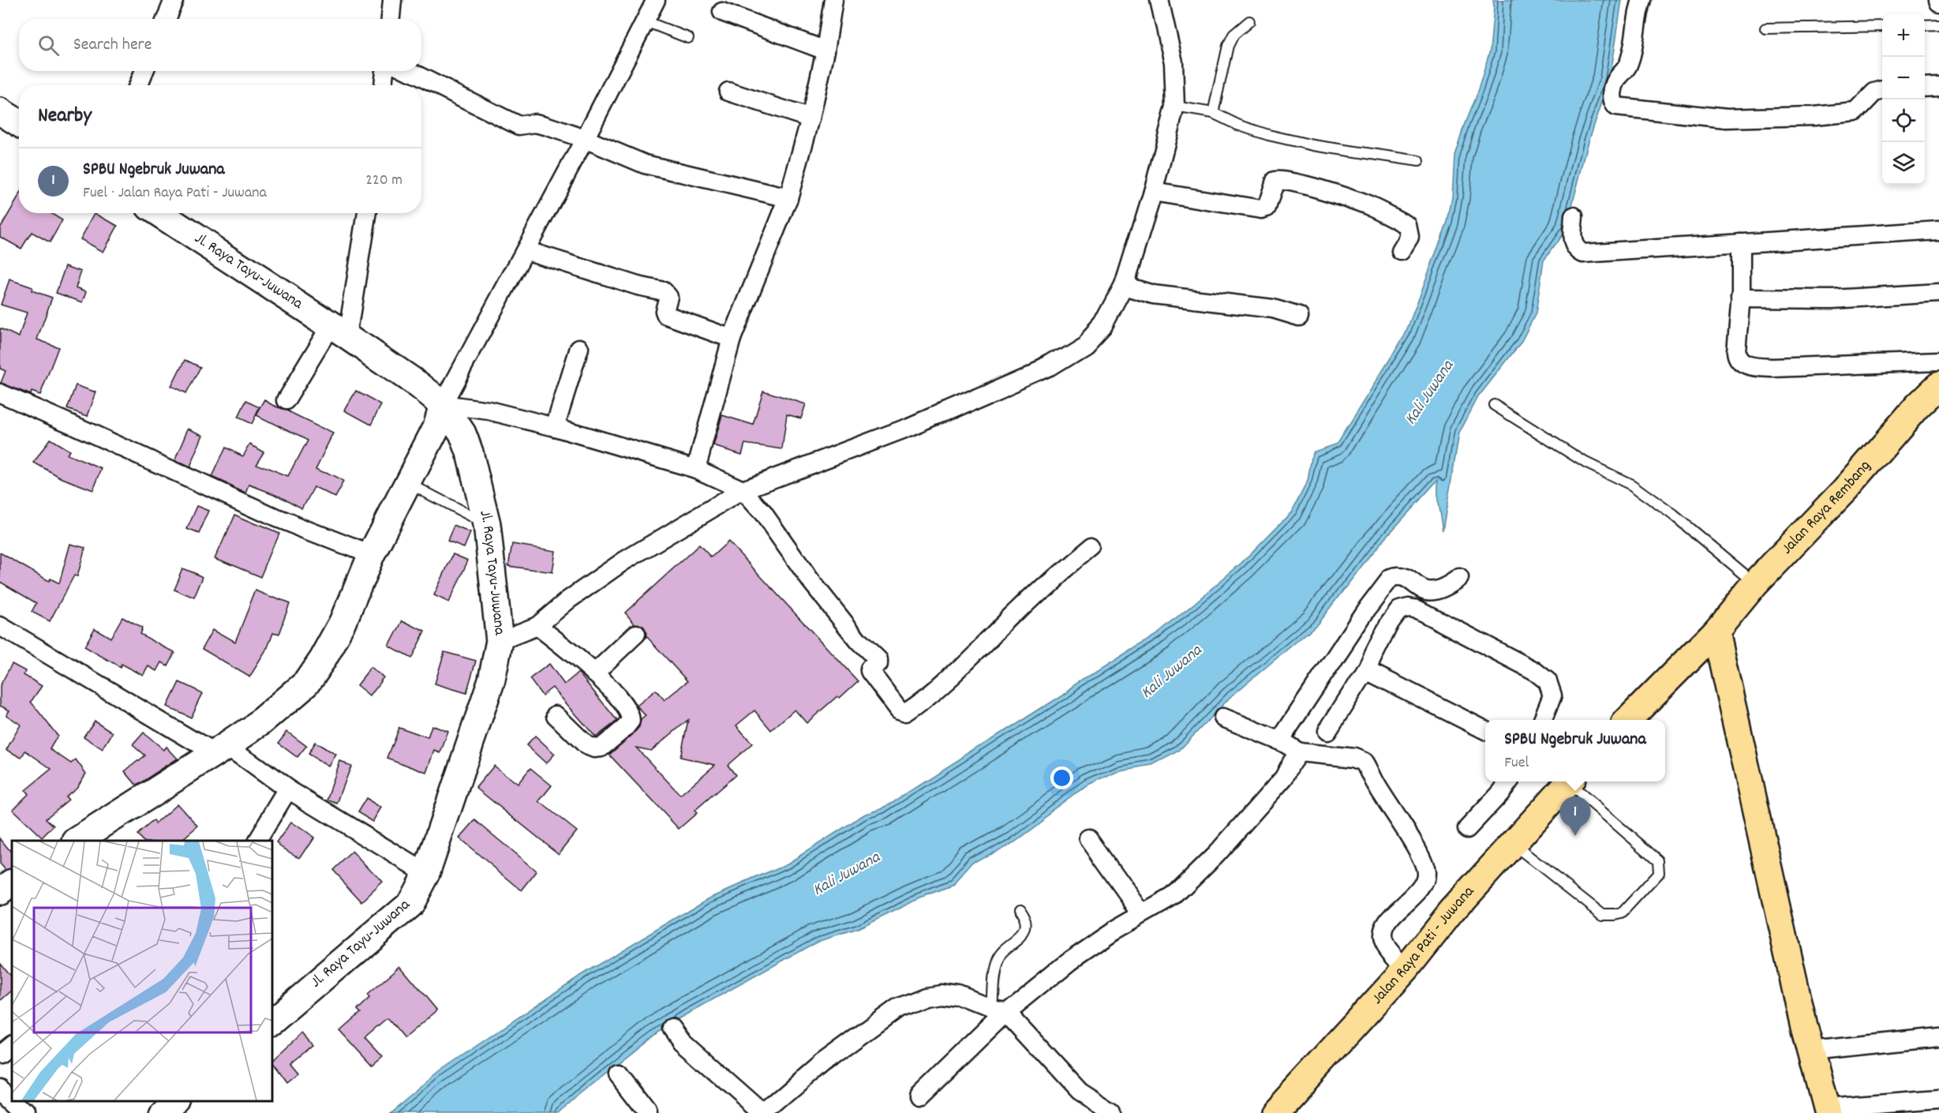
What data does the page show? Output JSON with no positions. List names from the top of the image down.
{
  "streets": {
    "main road": ["Jl. Raya Tayu-Juwana", "Jalan Raya Rembang", "Jalan Raya Pati - Juwana"]
  },
  "water": ["Kali Juwana"],
  "page": {
    "map_buttons": ["+", "−"],
    "search": "Search here",
    "heading": "Nearby",
    "list": [
      {
        "mark": "1",
        "name": "SPBU Ngebruk Juwana",
        "note": "Fuel · Jalan Raya Pati - Juwana",
        "value": "220 m"
      }
    ],
    "popup": ["SPBU Ngebruk Juwana", "Fuel"],
    "pins": "1"
  }
}
